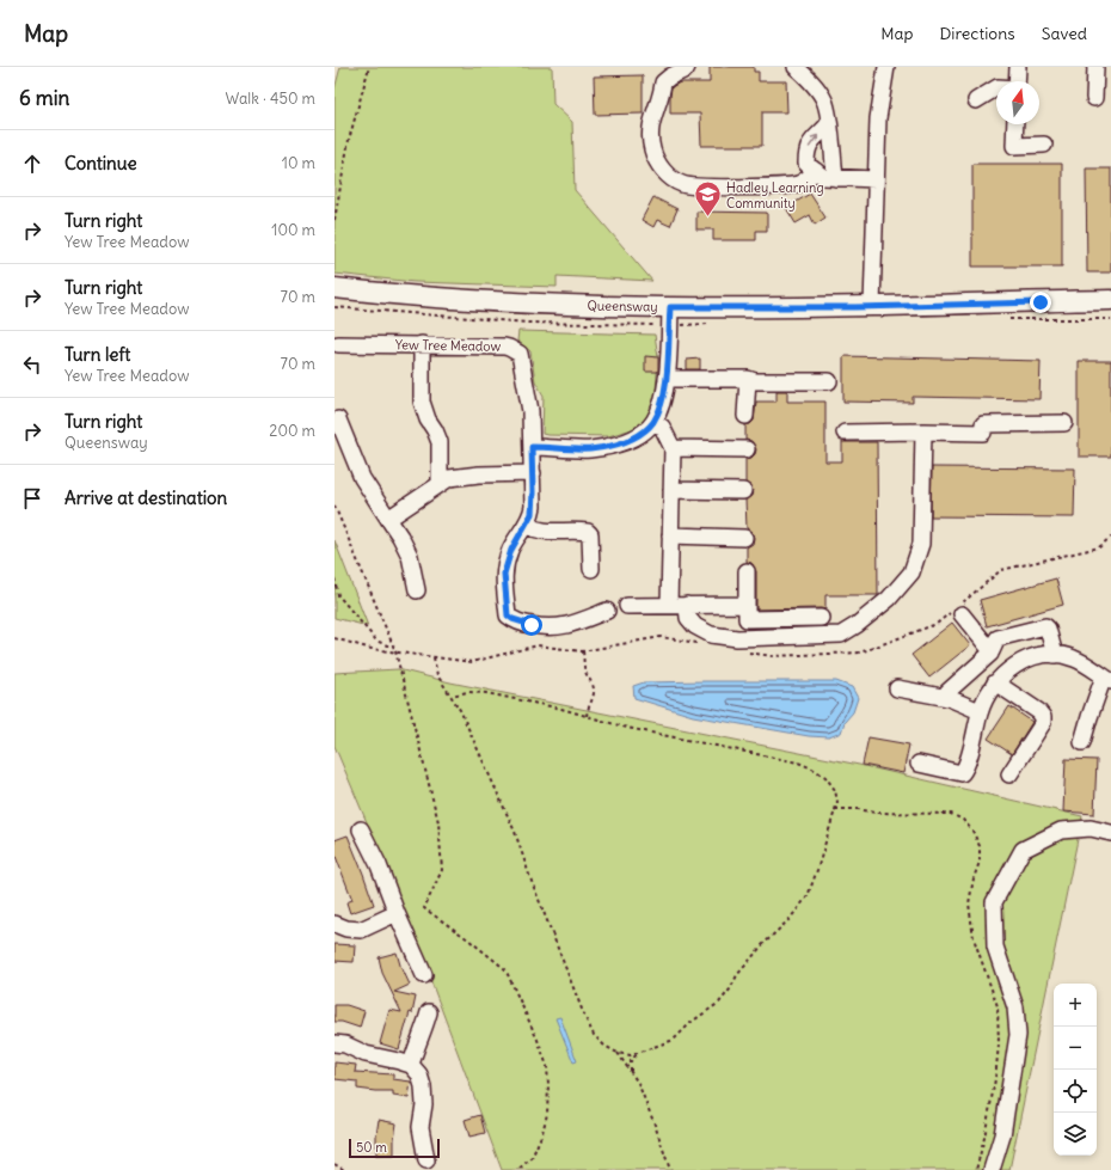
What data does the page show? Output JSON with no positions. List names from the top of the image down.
{
  "streets": {
    "main road": ["Queensway"],
    "street": ["Yew Tree Meadow"]
  },
  "places": {
    "school or university": ["Hadley Learning Community"]
  },
  "scale_bar": "50 m",
  "north": "top",
  "page": {
    "header": "Map",
    "nav": ["Map", "Directions", "Saved"],
    "heading": ["6 min", "Walk · 450 m"],
    "list": [
      ["Continue", "10 m"],
      ["Turn right", "Yew Tree Meadow", "100 m"],
      ["Turn right", "Yew Tree Meadow", "70 m"],
      ["Turn left", "Yew Tree Meadow", "70 m"],
      ["Turn right", "Queensway", "200 m"],
      "Arrive at destination"
    ],
    "map_buttons": ["+", "−"],
    "scale": "50 m"
  }
}
